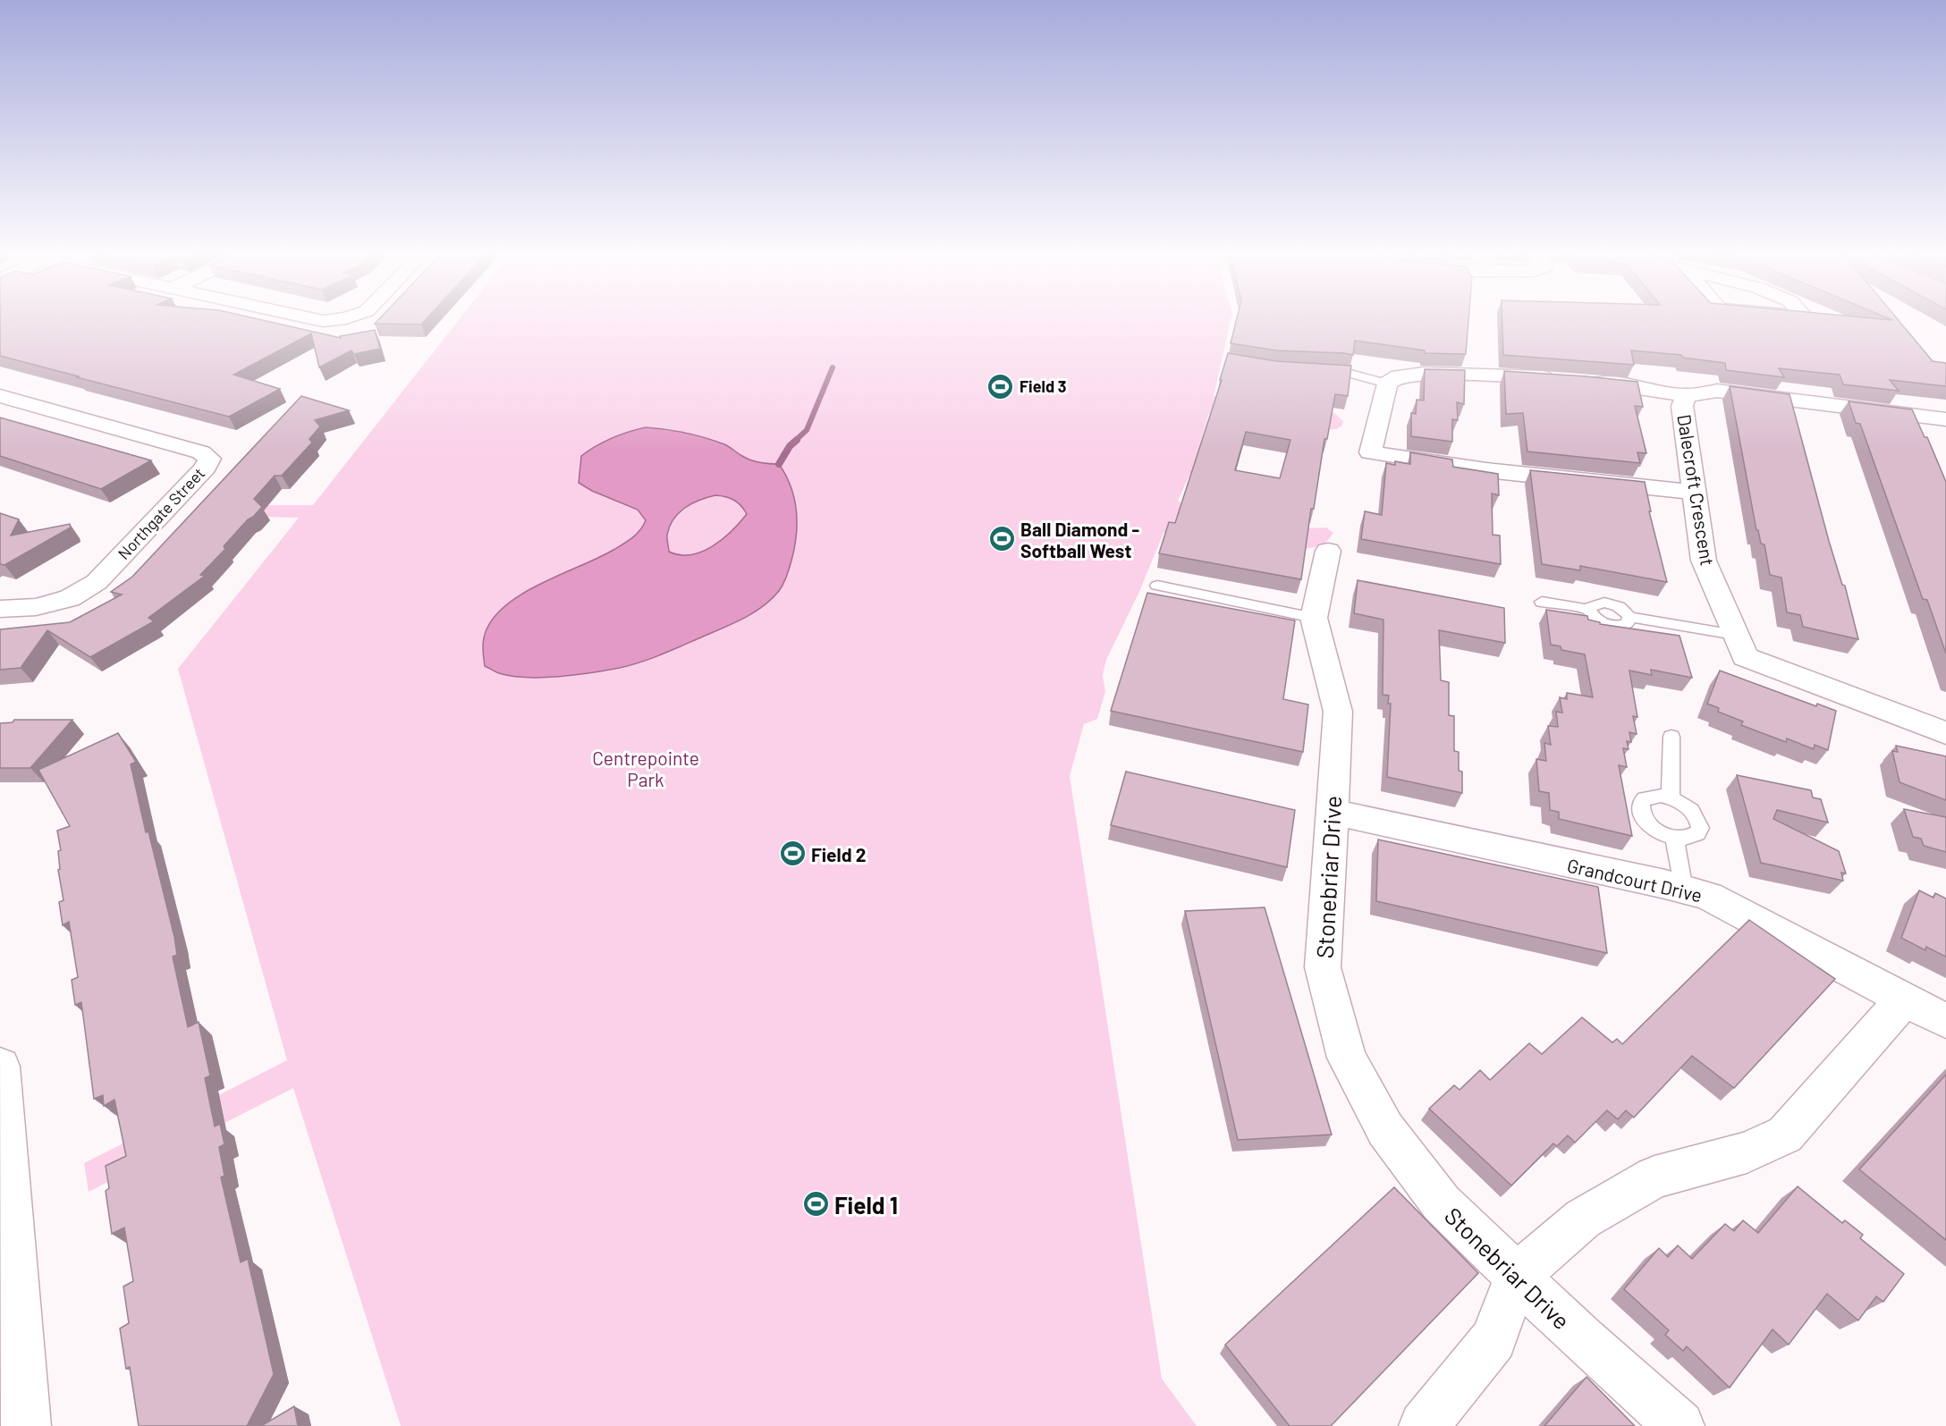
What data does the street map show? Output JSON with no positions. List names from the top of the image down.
{
  "streets": {
    "street": [
      "Dalecroft Crescent",
      "Northgate Street",
      "Stonebriar Drive",
      "Grandcourt Drive"
    ]
  },
  "crossings": [
    ["Stonebriar Drive", "Grandcourt Drive"]
  ],
  "parks": ["Centrepointe Park"],
  "places": {
    "sports": [
      "Field 3",
      "Ball Diamond - Softball West",
      "Field 2",
      "Field 1"
    ]
  }
}
